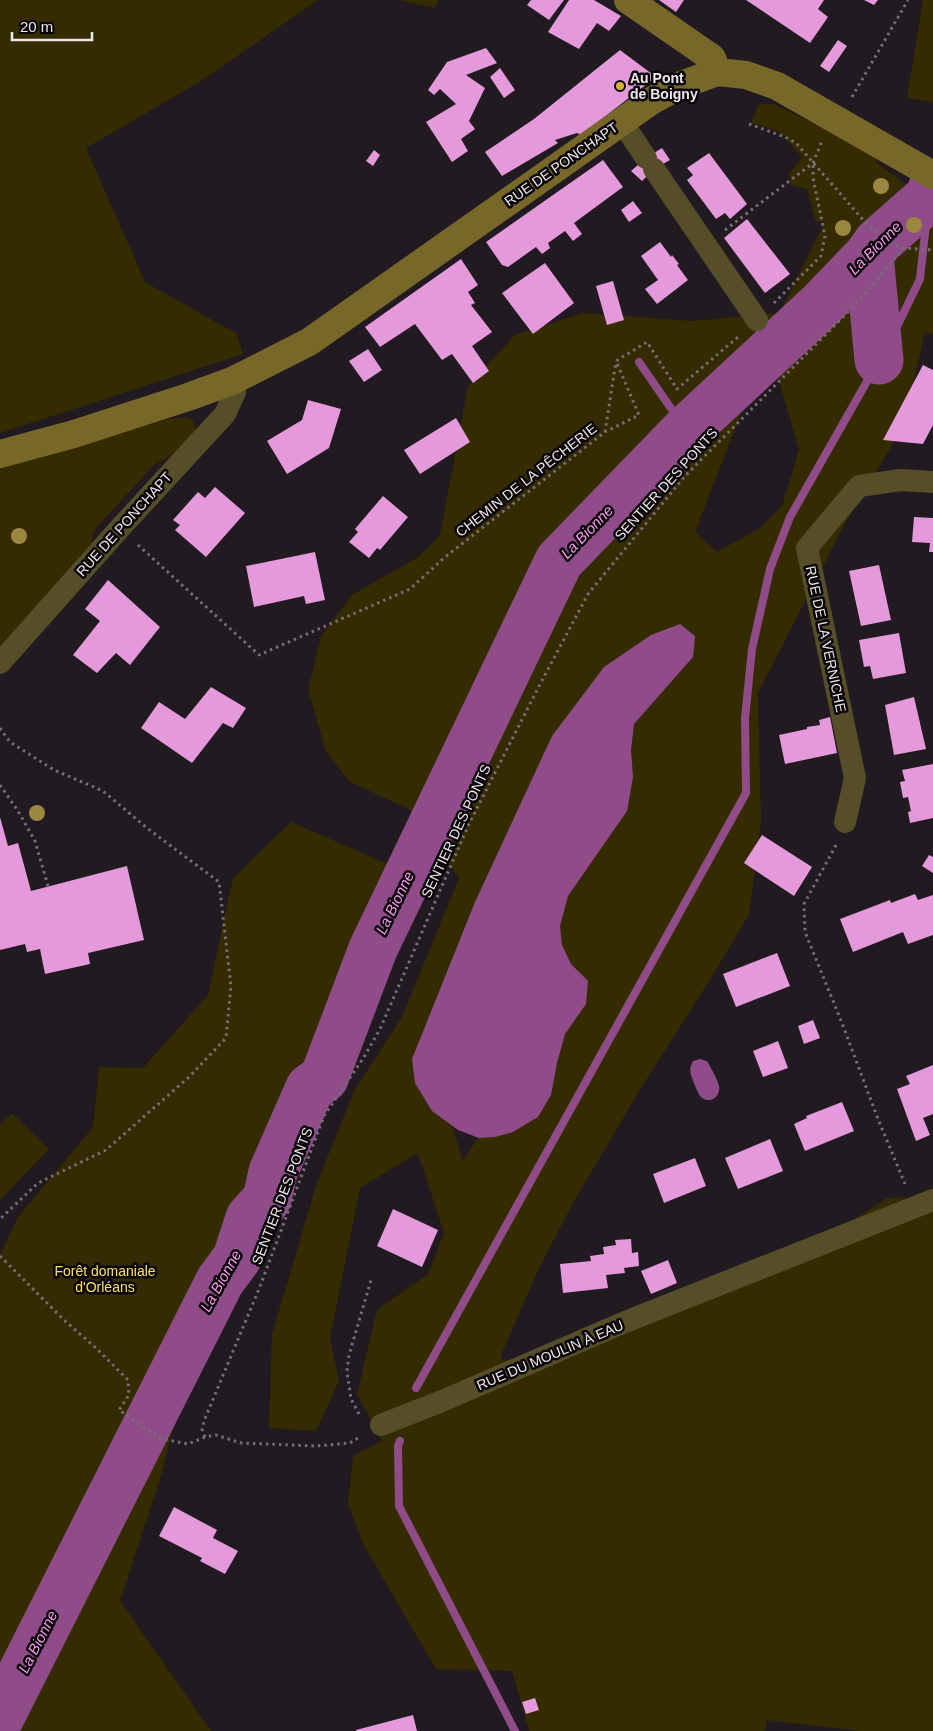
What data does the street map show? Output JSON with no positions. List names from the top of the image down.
{
  "streets": {
    "street": ["RUE DE PONCHAPT", "RUE DE LA VERNICHE", "RUE DU MOULIN À EAU"],
    "path": ["CHEMIN DE LA PÊCHERIE", "SENTIER DES PONTS"]
  },
  "crossings": [
    ["RUE DE PONCHAPT", "CHEMIN DE LA PÊCHERIE"]
  ],
  "water": ["La Bionne"],
  "parks": ["Forêt domaniale d'Orléans"],
  "places": ["Au Pont de Boigny"],
  "scale_bar": "20 m"
}
